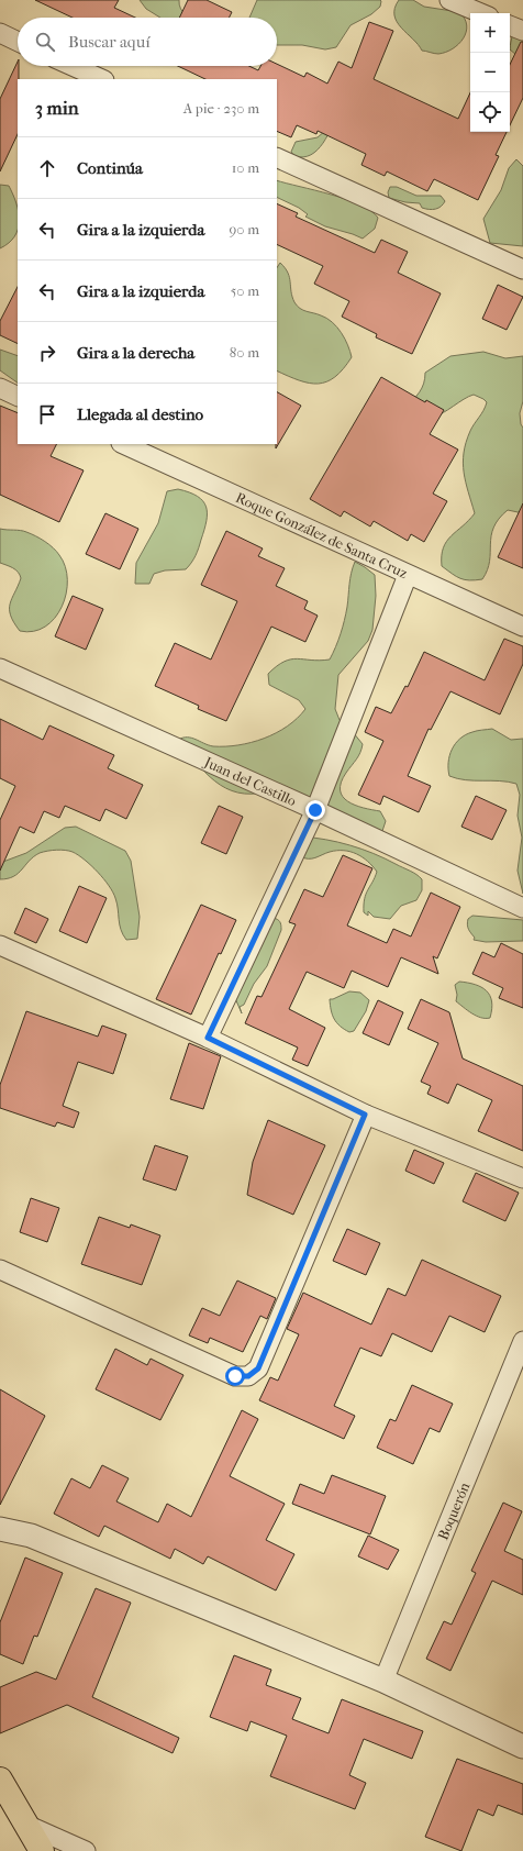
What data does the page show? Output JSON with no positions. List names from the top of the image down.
{
  "streets": {
    "street": ["Roque González de Santa Cruz", "Juan del Castillo", "Boquerón"]
  },
  "page": {
    "map_buttons": ["+", "−"],
    "search": "Buscar aquí",
    "heading": ["3 min", "A pie · 230 m"],
    "list": [
      ["Continúa", "10 m"],
      ["Gira a la izquierda", "90 m"],
      ["Gira a la izquierda", "50 m"],
      ["Gira a la derecha", "80 m"],
      "Llegada al destino"
    ]
  }
}
